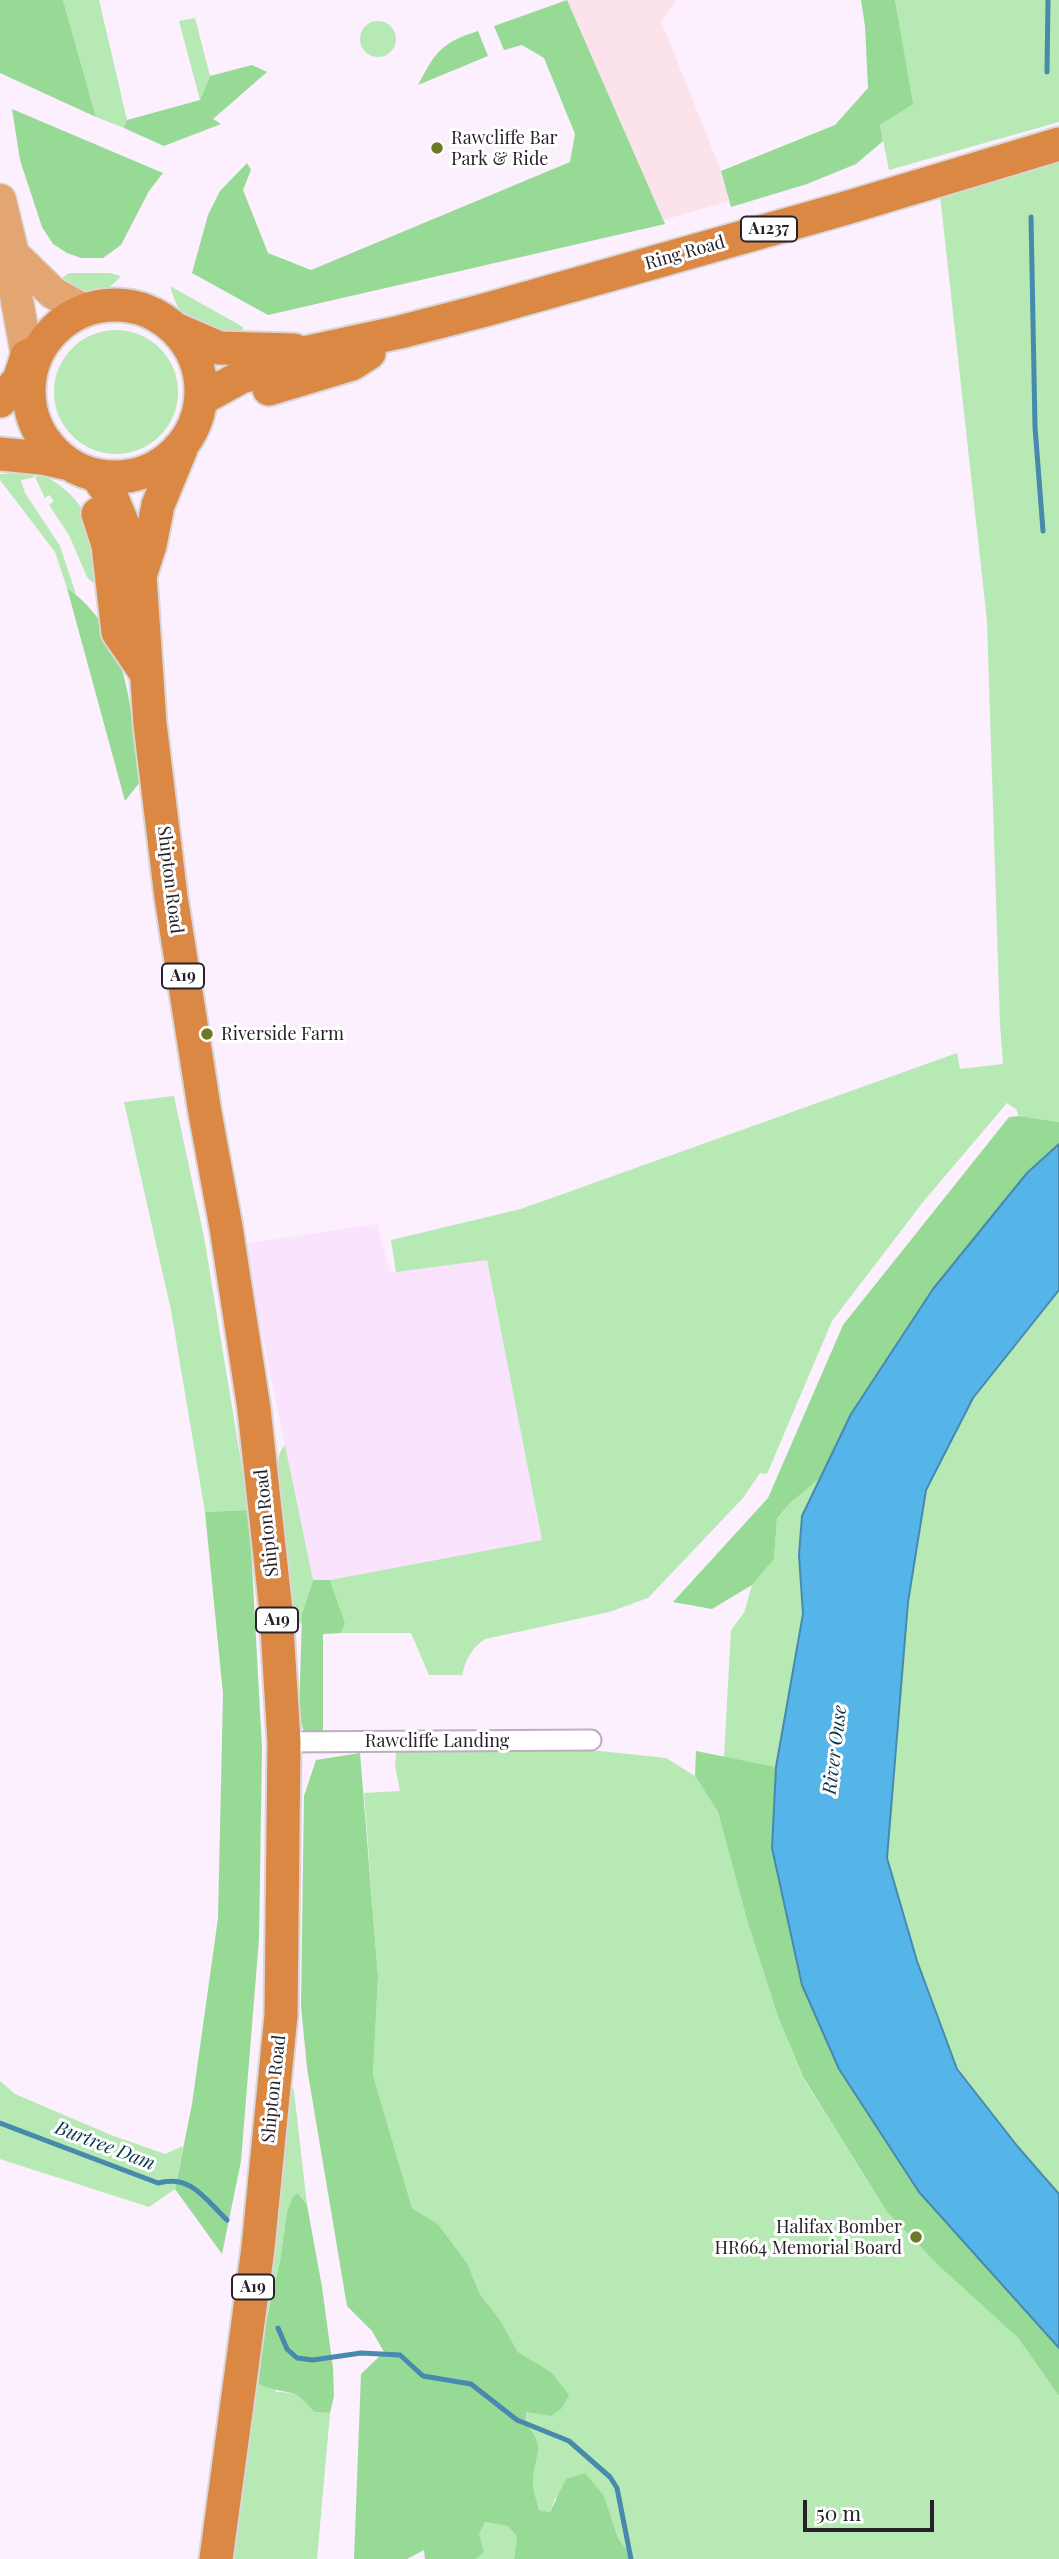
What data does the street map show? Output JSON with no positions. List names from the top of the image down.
{
  "streets": {
    "highway": [
      "A1237",
      "Ring Road",
      "Shipton Road",
      "A19"
    ],
    "street": ["Rawcliffe Landing"]
  },
  "crossings": [
    ["Ring Road", "Shipton Road"],
    ["Shipton Road", "Rawcliffe Landing"]
  ],
  "water": ["River Ouse", "Burtree Dam"],
  "places": ["Rawcliffe Bar Park & Ride", "Riverside Farm", "Halifax Bomber HR664 Memorial Board"],
  "scale_bar": "50 m"
}
